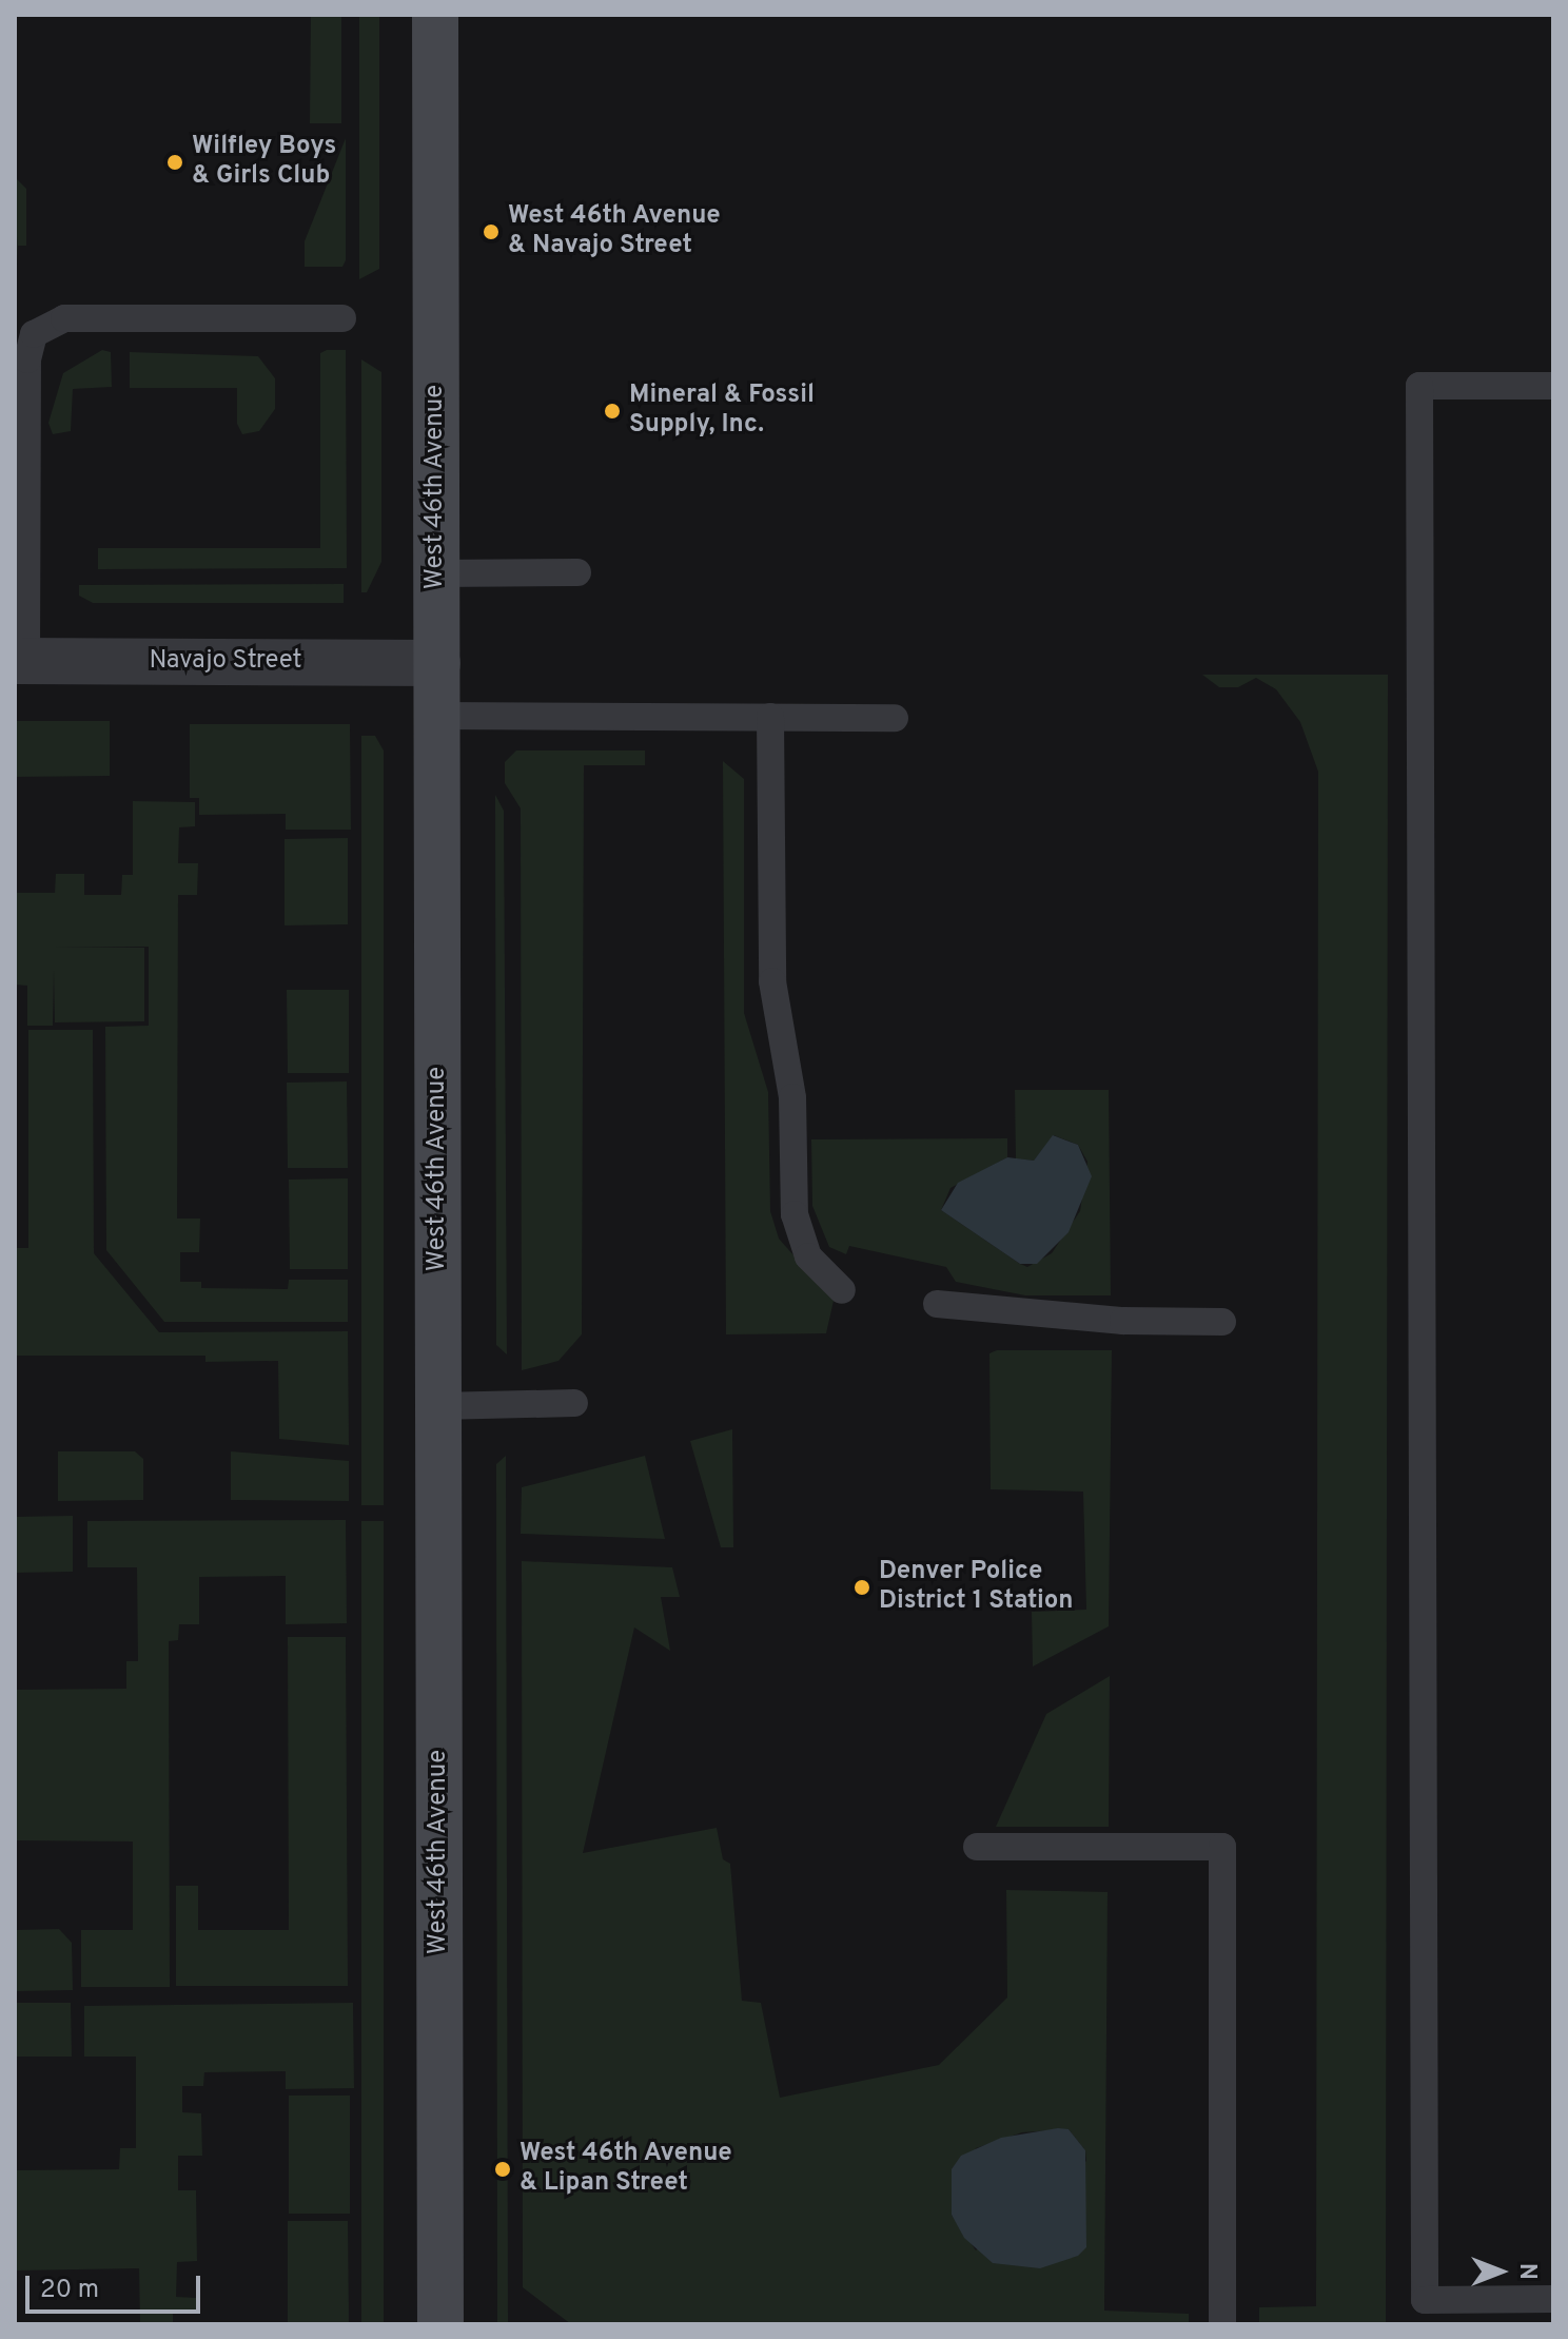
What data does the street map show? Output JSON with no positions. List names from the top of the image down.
{
  "streets": {
    "street": ["West 46th Avenue", "Navajo Street"]
  },
  "crossings": [
    ["West 46th Avenue", "Navajo Street"]
  ],
  "places": [
    "Wilfley Boys & Girls Club",
    "West 46th Avenue & Navajo Street",
    "Mineral & Fossil Supply, Inc.",
    "Denver Police District 1 Station",
    "West 46th Avenue & Lipan Street"
  ],
  "scale_bar": "20 m",
  "north": "right"
}
